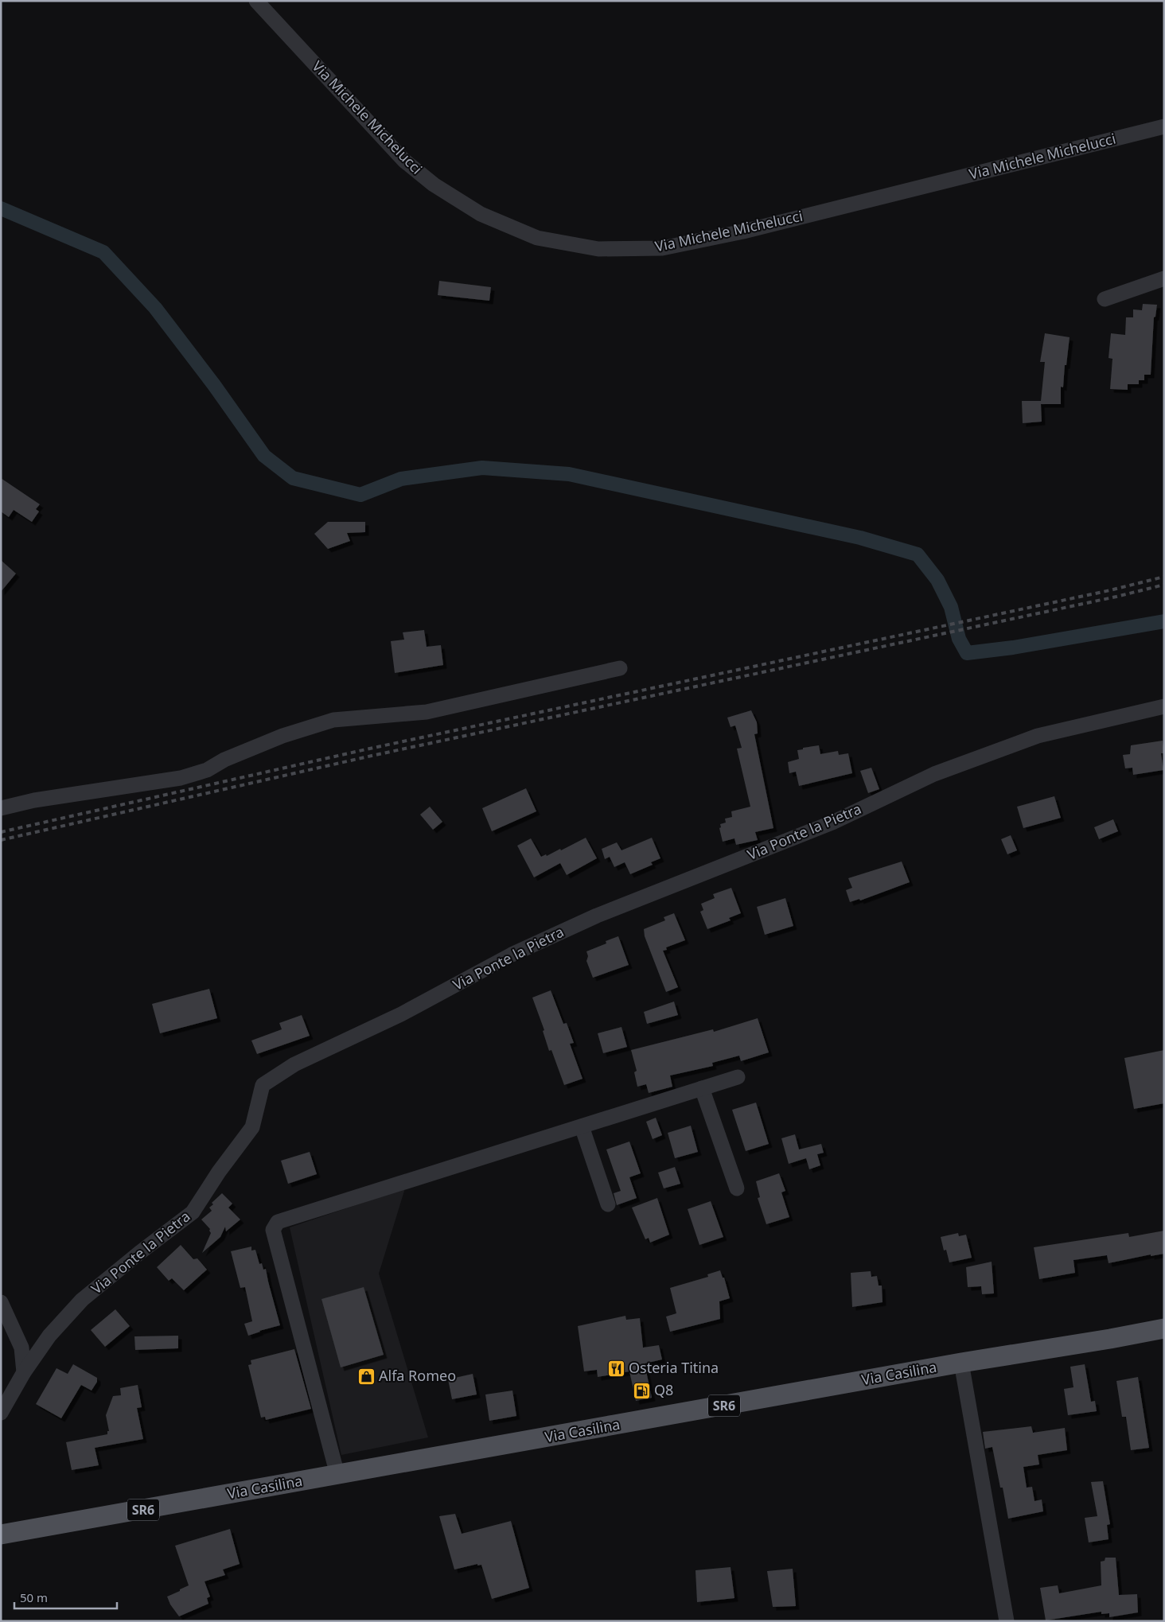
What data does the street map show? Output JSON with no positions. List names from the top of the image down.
{
  "streets": {
    "main road": ["Via Casilina", "SR6"],
    "street": ["Via Michele Michelucci", "Via Ponte la Pietra"]
  },
  "places": {
    "restaurant": ["Osteria Titina"],
    "shop": ["Alfa Romeo"],
    "fuel station": ["Q8"]
  },
  "scale_bar": "50 m"
}
